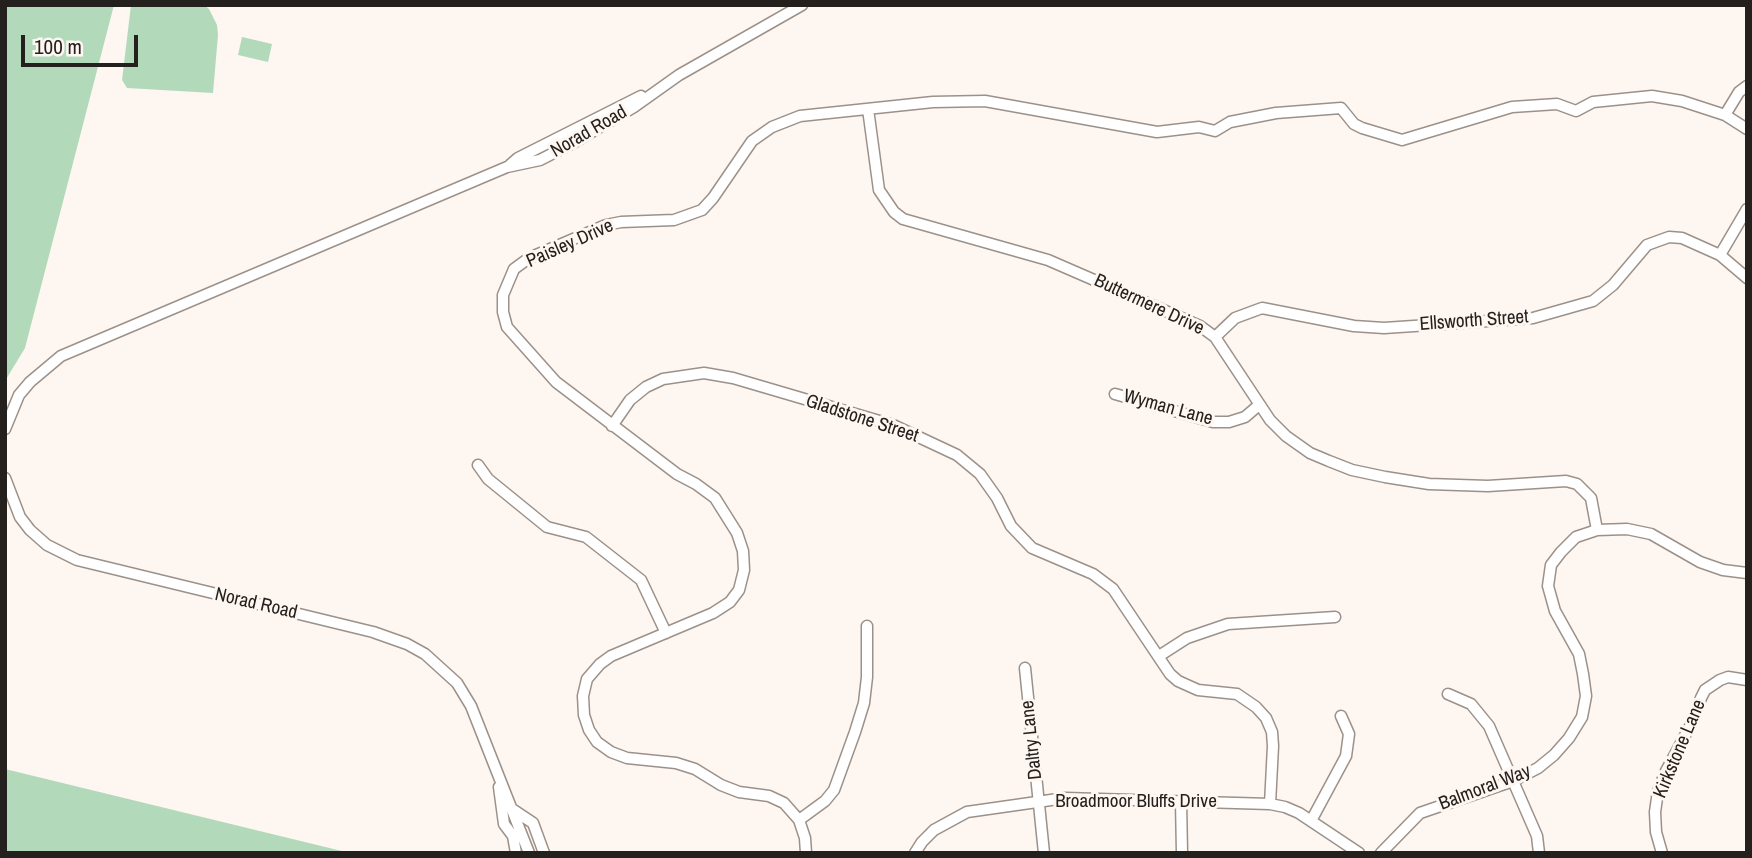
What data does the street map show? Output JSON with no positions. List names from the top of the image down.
{
  "streets": {
    "street": [
      "Norad Road",
      "Paisley Drive",
      "Buttermere Drive",
      "Ellsworth Street",
      "Wyman Lane",
      "Gladstone Street",
      "Daltry Lane",
      "Kirkstone Lane",
      "Balmoral Way",
      "Broadmoor Bluffs Drive"
    ]
  },
  "crossings": [
    ["Paisley Drive", "Buttermere Drive"],
    ["Paisley Drive", "Gladstone Street"],
    ["Buttermere Drive", "Ellsworth Street"],
    ["Buttermere Drive", "Wyman Lane"],
    ["Buttermere Drive", "Balmoral Way"],
    ["Gladstone Street", "Broadmoor Bluffs Drive"],
    ["Daltry Lane", "Broadmoor Bluffs Drive"]
  ],
  "scale_bar": "100 m"
}
